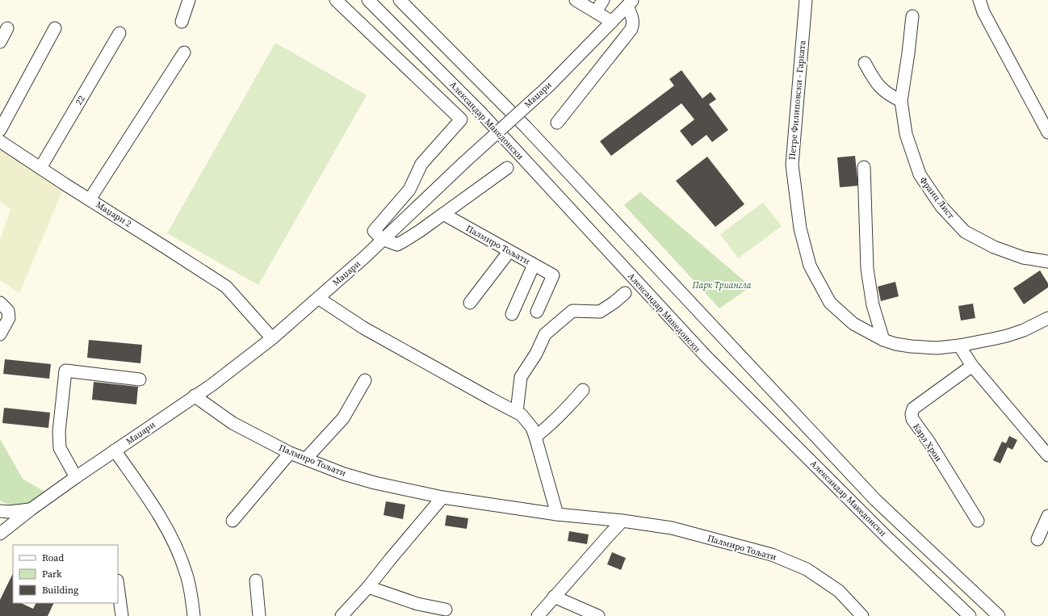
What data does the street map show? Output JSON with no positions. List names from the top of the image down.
{
  "streets": {
    "street": [
      "Маџари",
      "22",
      "Петре Филиповски - Гарката",
      "Александар Македонски",
      "Франц Лист",
      "Маџари 2",
      "Палмиро Тољати",
      "Карл Хрон"
    ]
  },
  "crossings": [
    ["Маџари", "Маџари 2"],
    ["Маџари", "Палмиро Тољати"]
  ],
  "parks": ["Парк Триангла"],
  "legend": ["Road", "Park", "Building"]
}
